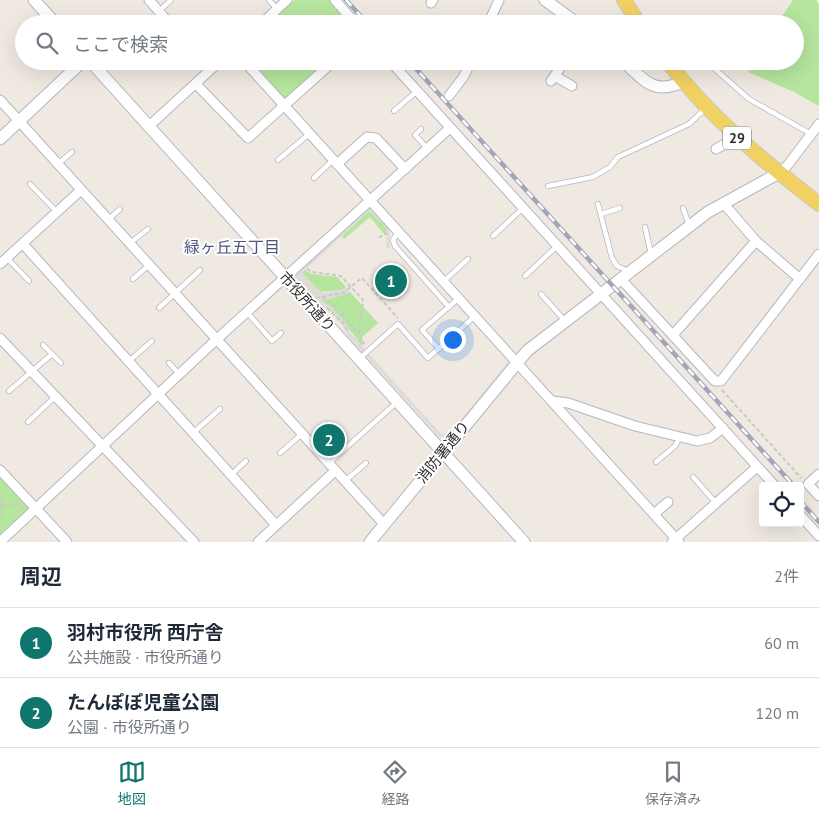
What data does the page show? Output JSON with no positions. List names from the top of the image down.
{
  "streets": {
    "main road": ["29"],
    "street": ["市役所通り", "消防署通り"]
  },
  "crossings": [
    ["29", "消防署通り"],
    ["市役所通り", "消防署通り"]
  ],
  "districts": ["緑ヶ丘五丁目"],
  "page": {
    "search": "ここで検索",
    "pins": ["1", "2"],
    "heading": ["周辺", "2件"],
    "list": [
      {
        "mark": "1",
        "name": "羽村市役所 西庁舎",
        "note": "公共施設 · 市役所通り",
        "value": "60 m"
      },
      {
        "mark": "2",
        "name": "たんぽぽ児童公園",
        "note": "公園 · 市役所通り",
        "value": "120 m"
      }
    ],
    "nav": ["地図", "経路", "保存済み"]
  }
}
